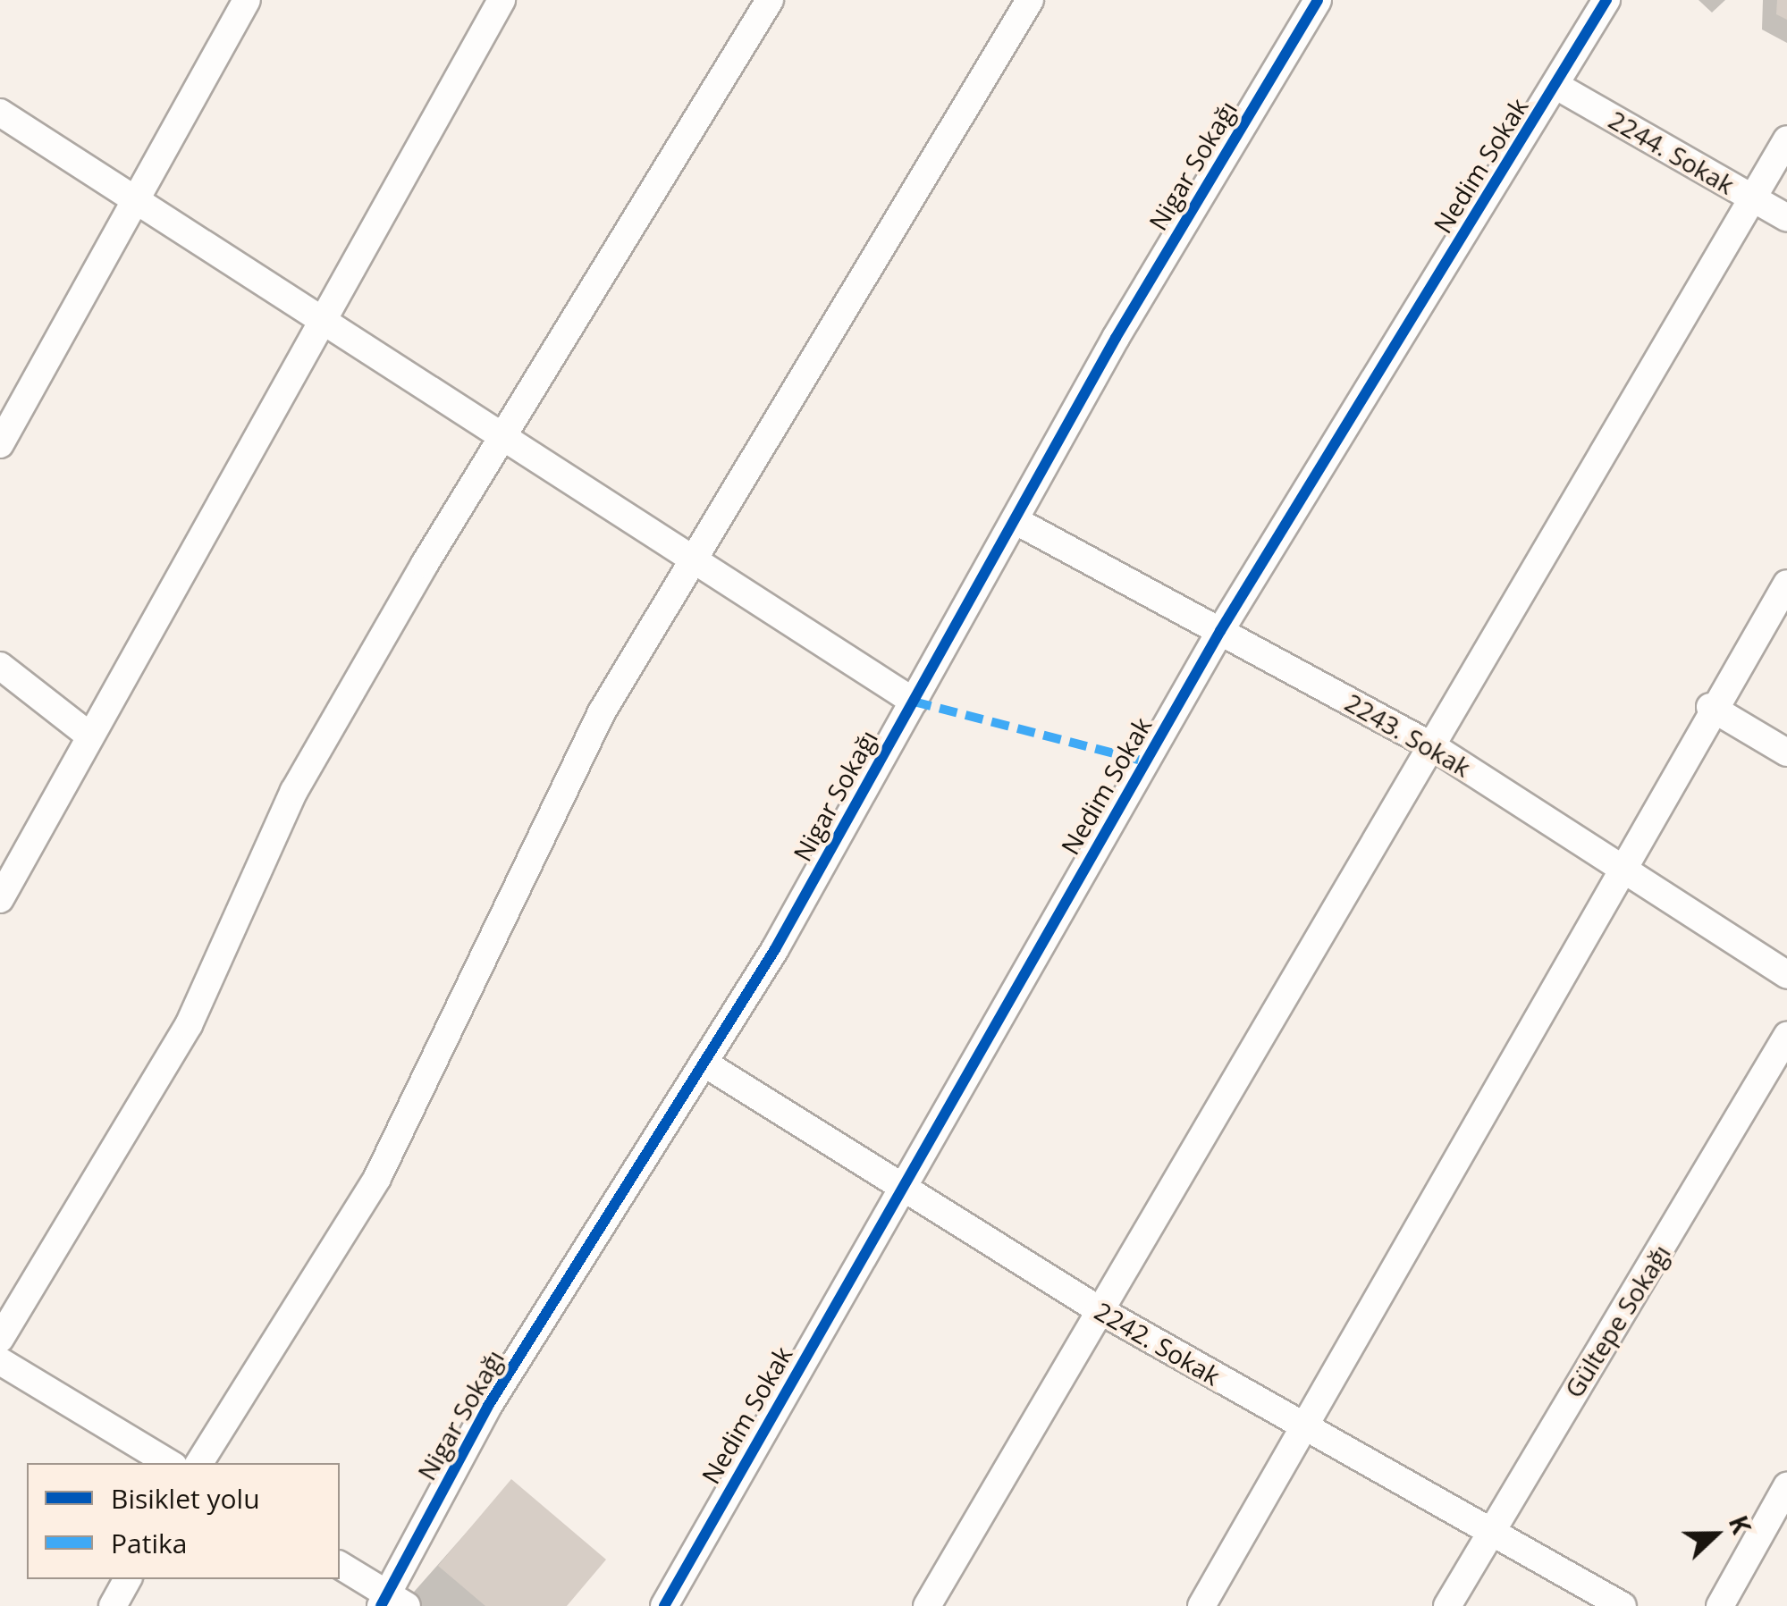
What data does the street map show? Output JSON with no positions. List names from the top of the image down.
{
  "streets": {
    "street": [
      "2244. Sokak",
      "Nigar Sokağı",
      "Nedim Sokak",
      "2243. Sokak",
      "Gültepe Sokağı",
      "2242. Sokak"
    ]
  },
  "crossings": [
    ["2244. Sokak", "Nedim Sokak"],
    ["Nigar Sokağı", "2243. Sokak"],
    ["Nigar Sokağı", "2242. Sokak"],
    ["Nedim Sokak", "2243. Sokak"],
    ["Nedim Sokak", "2242. Sokak"],
    ["Gültepe Sokağı", "2242. Sokak"]
  ],
  "legend": ["Bisiklet yolu", "Patika"],
  "north": "right"
}
